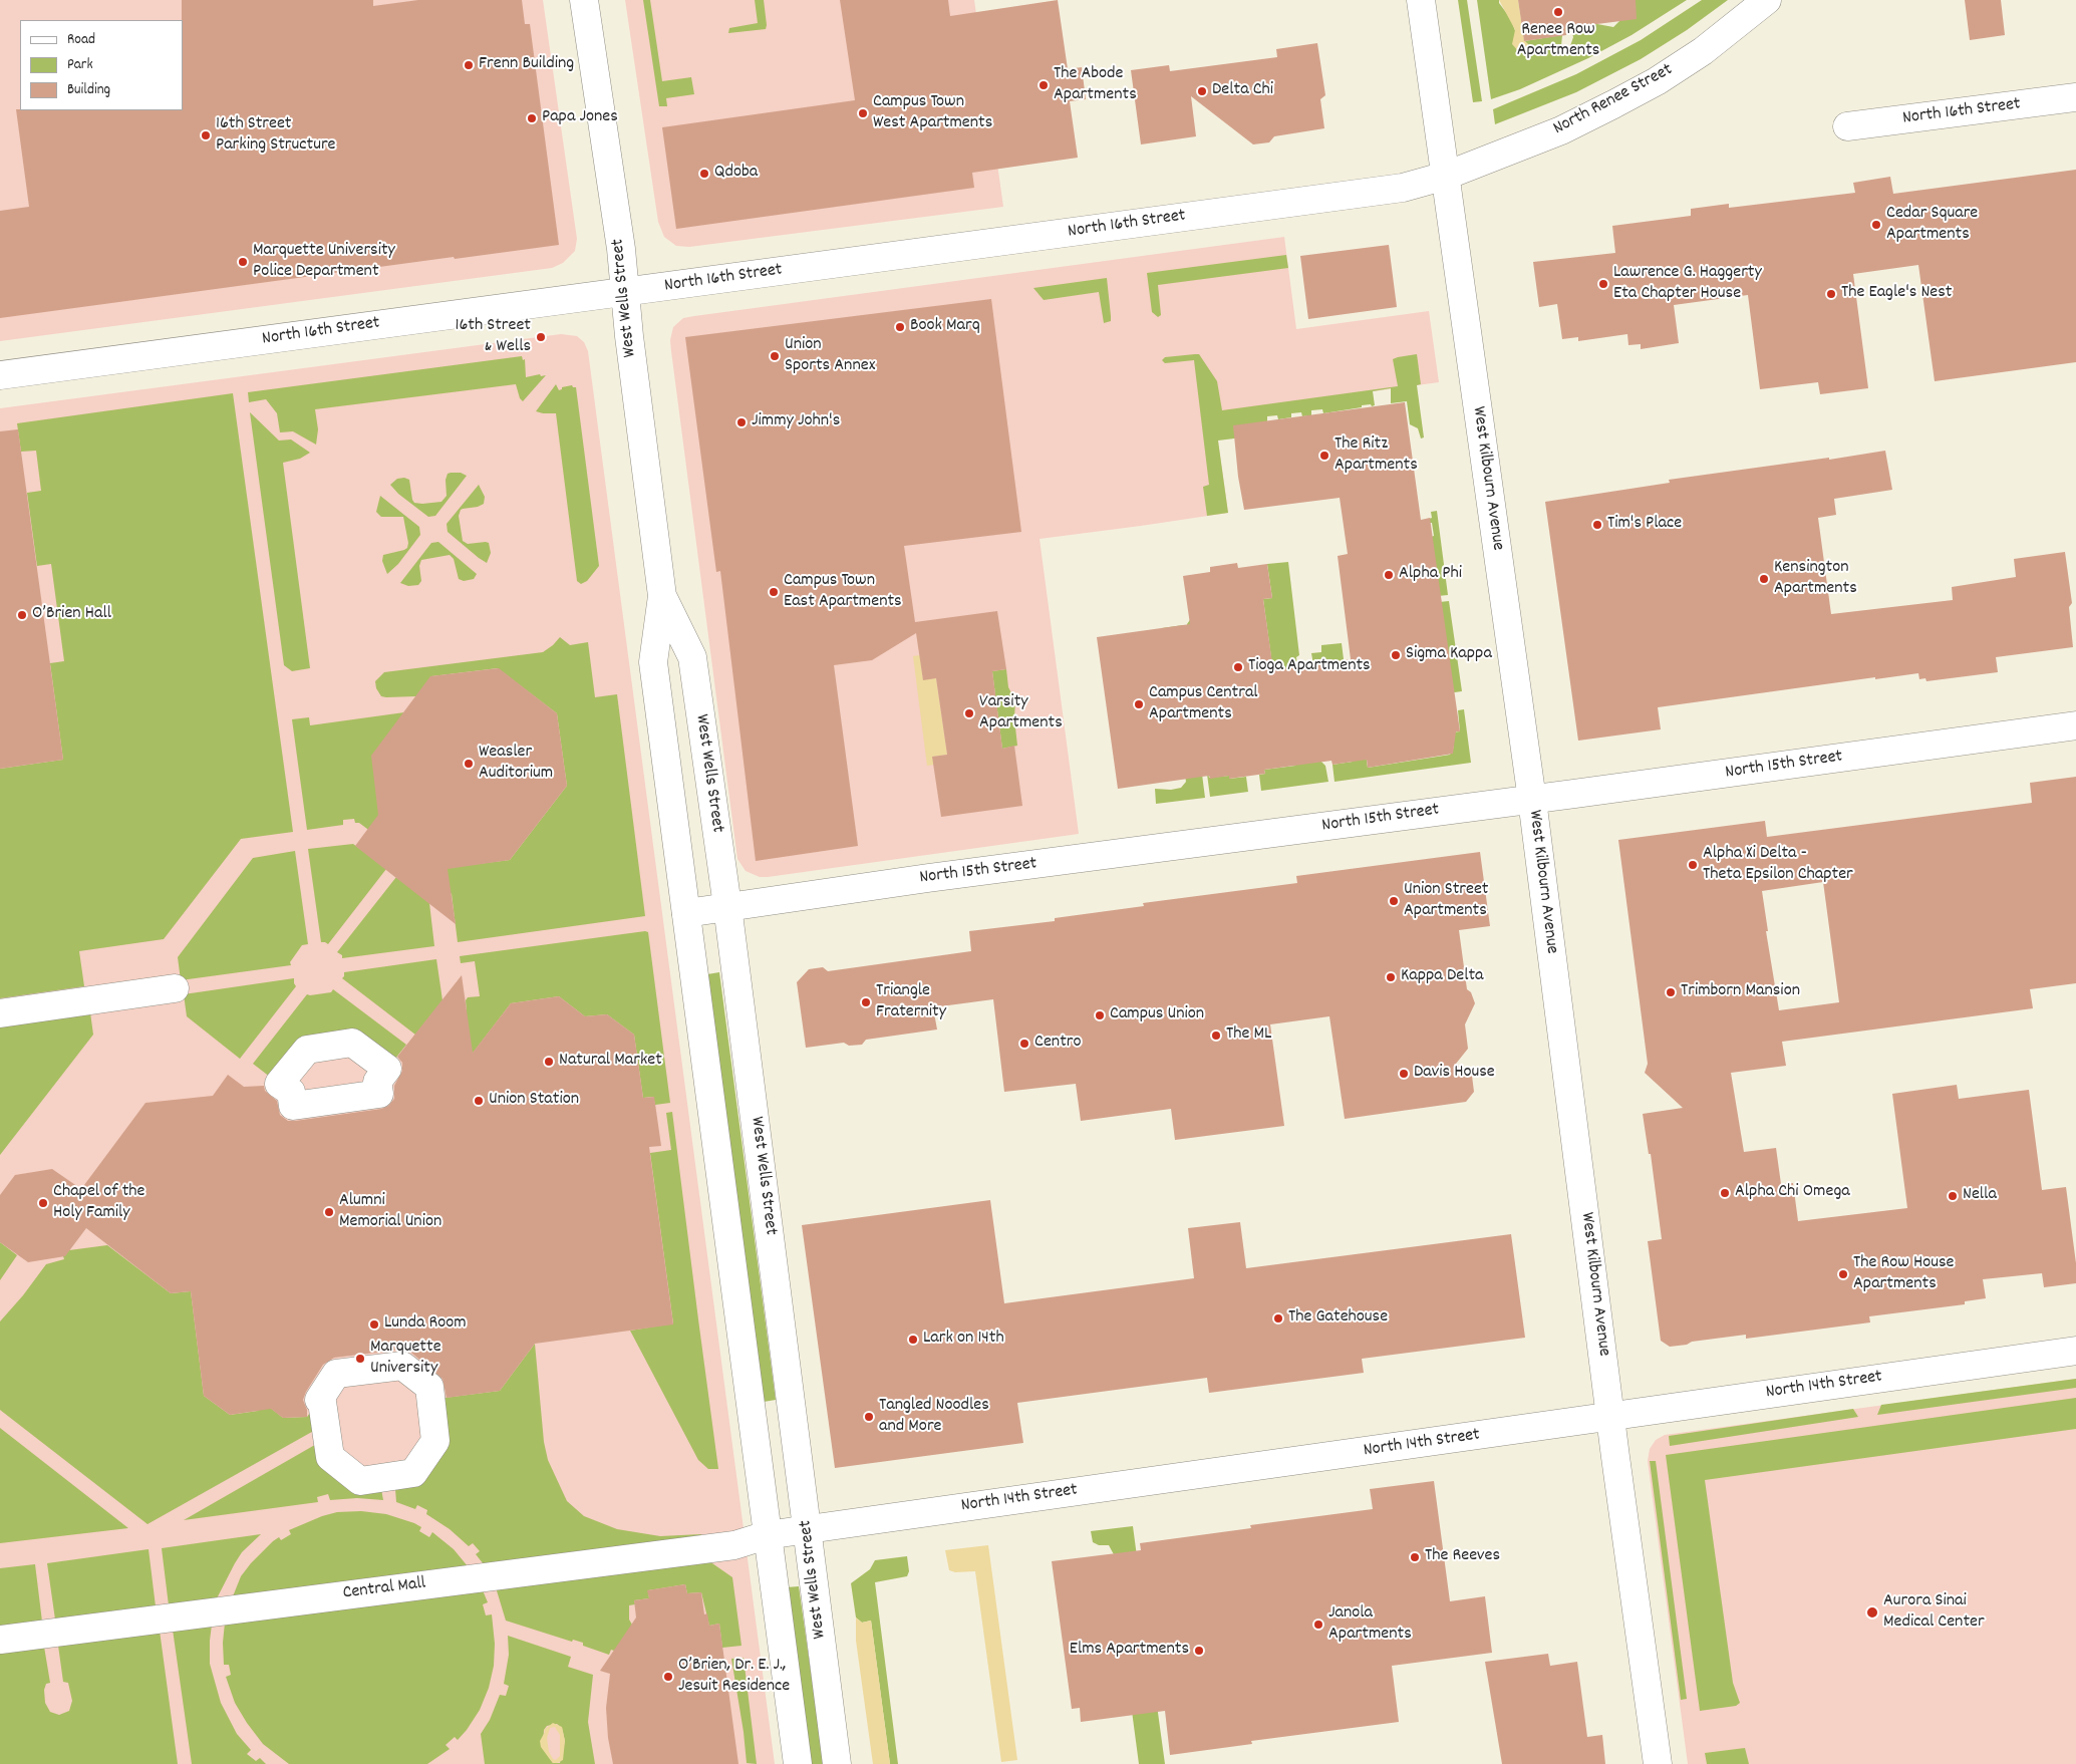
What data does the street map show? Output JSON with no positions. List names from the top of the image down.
{
  "streets": {
    "street": [
      "North Renee Street",
      "North 16th Street",
      "West Wells Street",
      "West Kilbourn Avenue",
      "North 15th Street",
      "North 14th Street",
      "Central Mall"
    ]
  },
  "crossings": [
    ["North Renee Street", "North 16th Street"],
    ["North Renee Street", "West Kilbourn Avenue"],
    ["North 16th Street", "West Wells Street"],
    ["North 16th Street", "West Kilbourn Avenue"],
    ["West Wells Street", "North 15th Street"],
    ["West Wells Street", "North 14th Street"],
    ["West Wells Street", "Central Mall"],
    ["West Kilbourn Avenue", "North 15th Street"],
    ["West Kilbourn Avenue", "North 14th Street"],
    ["North 14th Street", "Central Mall"]
  ],
  "places": [
    "Renee Row Apartments",
    "Frenn Building",
    "The Abode Apartments",
    "Delta Chi",
    "Campus Town West Apartments",
    "Papa Jones",
    "16th Street Parking Structure",
    "Qdoba",
    "Cedar Square Apartments",
    "Marquette University Police Department",
    "Lawrence G. Haggerty Eta Chapter House",
    "The Eagle's Nest",
    "Book Marq",
    "16th Street & Wells",
    "Union Sports Annex",
    "Jimmy John's",
    "The Ritz Apartments",
    "Tim's Place",
    "Alpha Phi",
    "Kensington Apartments",
    "Campus Town East Apartments",
    "O’Brien Hall",
    "Sigma Kappa",
    "Tioga Apartments",
    "Campus Central Apartments",
    "Varsity Apartments",
    "Weasler Auditorium",
    "Alpha Xi Delta - Theta Epsilon Chapter",
    "Union Street Apartments",
    "Kappa Delta",
    "Trimborn Mansion",
    "Triangle Fraternity",
    "Campus Union",
    "The ML",
    "Centro",
    "Natural Market",
    "Davis House",
    "Union Station",
    "Alpha Chi Omega",
    "Nella",
    "Chapel of the Holy Family",
    "Alumni Memorial Union",
    "The Row House Apartments",
    "The Gatehouse",
    "Lunda Room",
    "Lark on 14th",
    "Marquette University",
    "Tangled Noodles and More",
    "The Reeves",
    "Aurora Sinai Medical Center",
    "Janola Apartments",
    "Elms Apartments",
    "O’Brien, Dr. E. J., Jesuit Residence"
  ],
  "legend": ["Road", "Park", "Building"]
}
